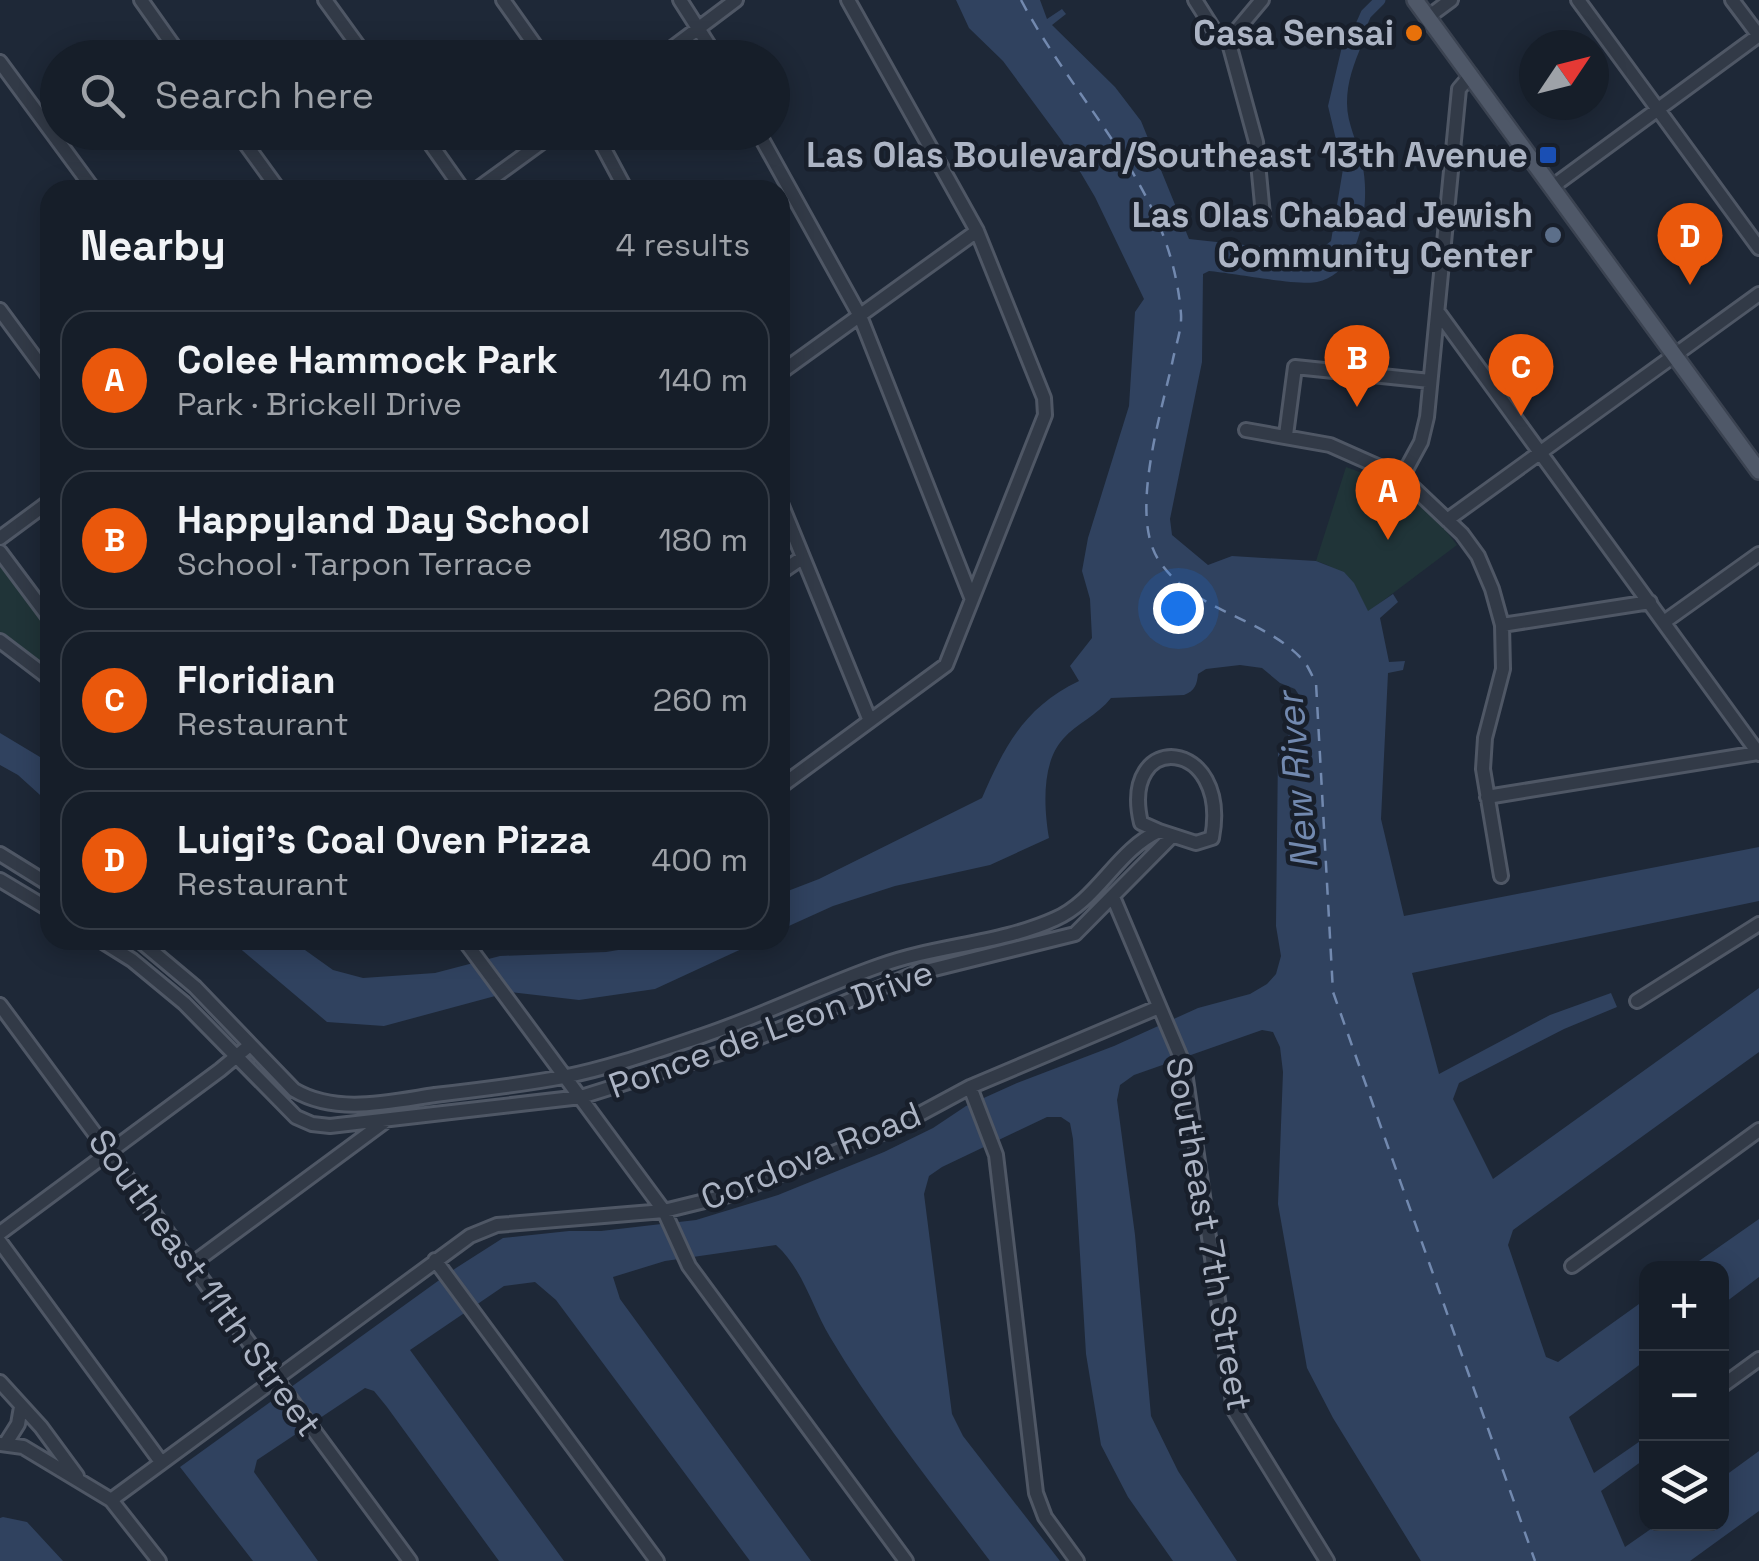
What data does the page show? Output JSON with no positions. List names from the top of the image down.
{
  "streets": {
    "street": [
      "Ponce de Leon Drive",
      "Cordova Road",
      "Southeast 7th Street",
      "Southeast 11th Street"
    ]
  },
  "crossings": [
    ["Ponce de Leon Drive", "Southeast 7th Street"],
    ["Cordova Road", "Southeast 7th Street"],
    ["Cordova Road", "Southeast 11th Street"]
  ],
  "water": ["New River"],
  "places": {
    "other": ["Casa Sensai", "Las Olas Chabad Jewish Community Center"],
    "transit": ["Las Olas Boulevard/Southeast 13th Avenue"]
  },
  "north": "top right",
  "page": {
    "search": "Search here",
    "heading": ["Nearby", "4 results"],
    "pins": [
      "D",
      "B",
      "C",
      "A"
    ],
    "list": [
      {
        "mark": "A",
        "name": "Colee Hammock Park",
        "note": "Park · Brickell Drive",
        "value": "140 m"
      },
      {
        "mark": "B",
        "name": "Happyland Day School",
        "note": "School · Tarpon Terrace",
        "value": "180 m"
      },
      {
        "mark": "C",
        "name": "Floridian",
        "note": "Restaurant",
        "value": "260 m"
      },
      {
        "mark": "D",
        "name": "Luigi's Coal Oven Pizza",
        "note": "Restaurant",
        "value": "400 m"
      }
    ],
    "map_buttons": ["+", "−"]
  }
}
